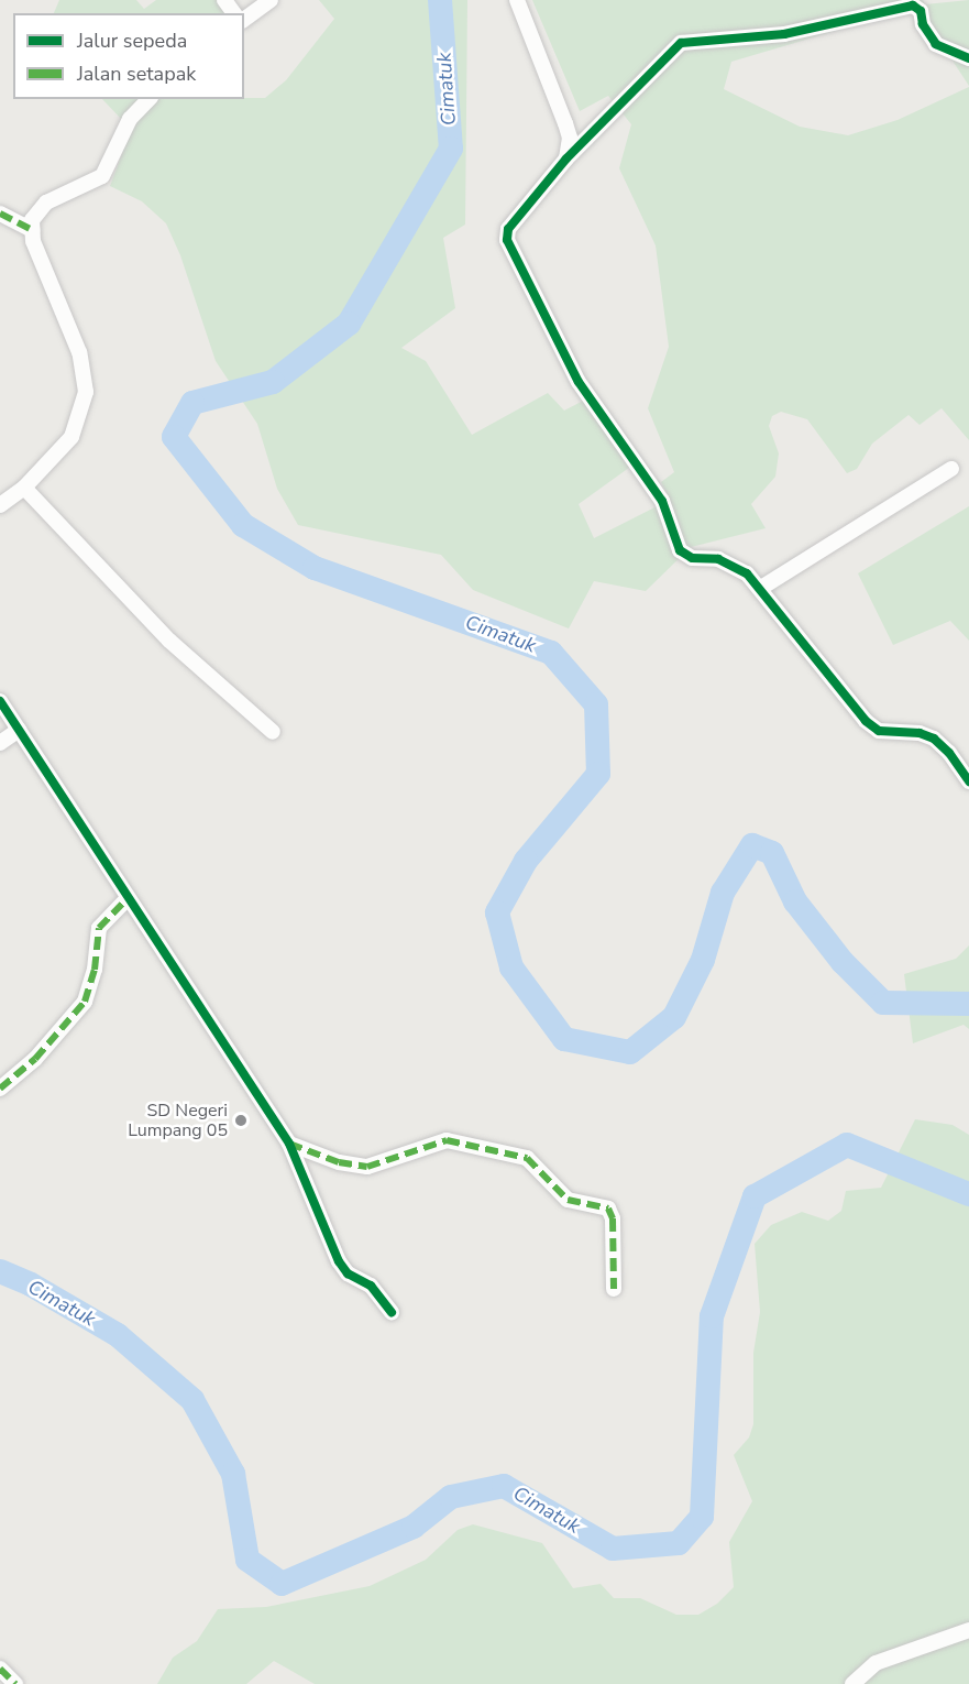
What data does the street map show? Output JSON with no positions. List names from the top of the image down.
{
  "water": ["Cimatuk"],
  "places": ["SD Negeri Lumpang 05"],
  "legend": ["Jalur sepeda", "Jalan setapak"]
}
